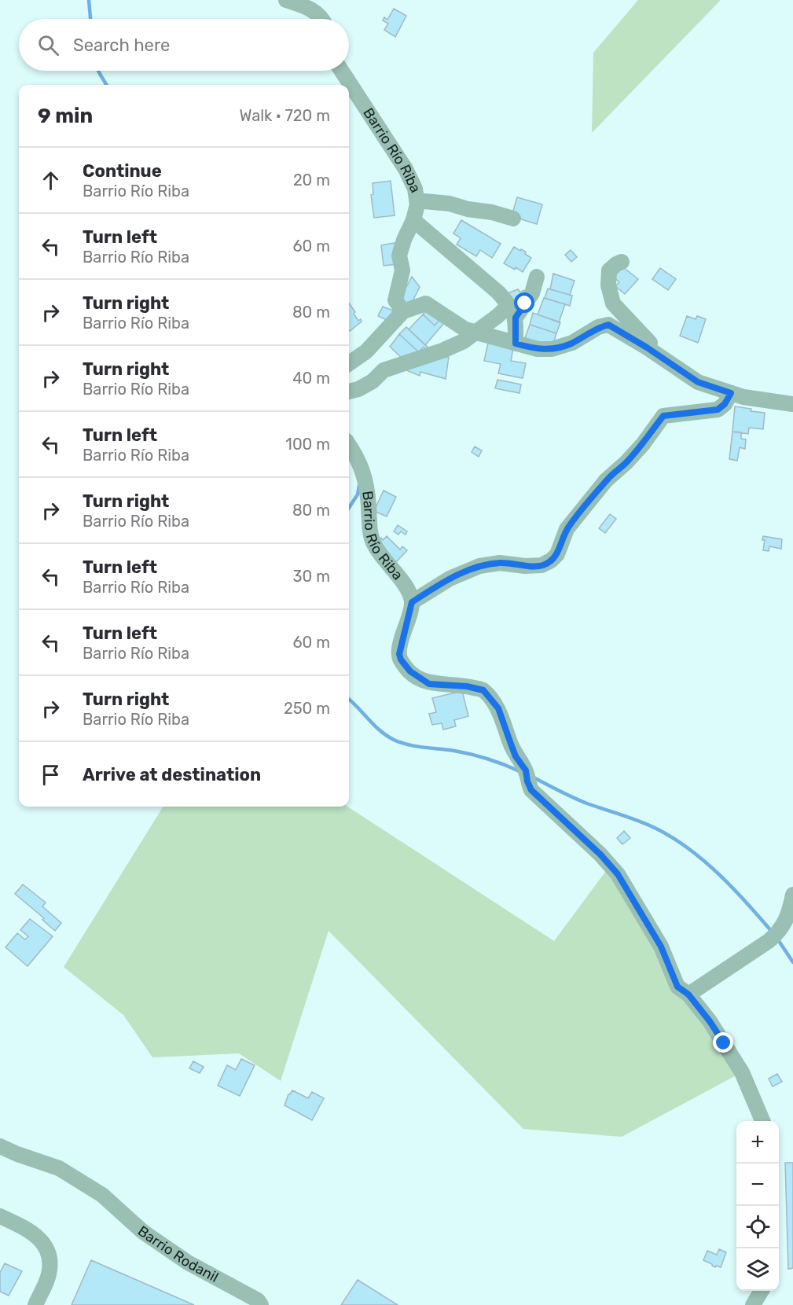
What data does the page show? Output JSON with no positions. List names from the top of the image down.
{
  "streets": {
    "street": ["Barrio Río Riba", "Barrio Rodanil"]
  },
  "page": {
    "search": "Search here",
    "heading": ["9 min", "Walk · 720 m"],
    "list": [
      ["Continue", "Barrio Río Riba", "20 m"],
      ["Turn left", "Barrio Río Riba", "60 m"],
      ["Turn right", "Barrio Río Riba", "80 m"],
      ["Turn right", "Barrio Río Riba", "40 m"],
      ["Turn left", "Barrio Río Riba", "100 m"],
      ["Turn right", "Barrio Río Riba", "80 m"],
      ["Turn left", "Barrio Río Riba", "30 m"],
      ["Turn left", "Barrio Río Riba", "60 m"],
      ["Turn right", "Barrio Río Riba", "250 m"],
      "Arrive at destination"
    ],
    "map_buttons": ["+", "−"]
  }
}
